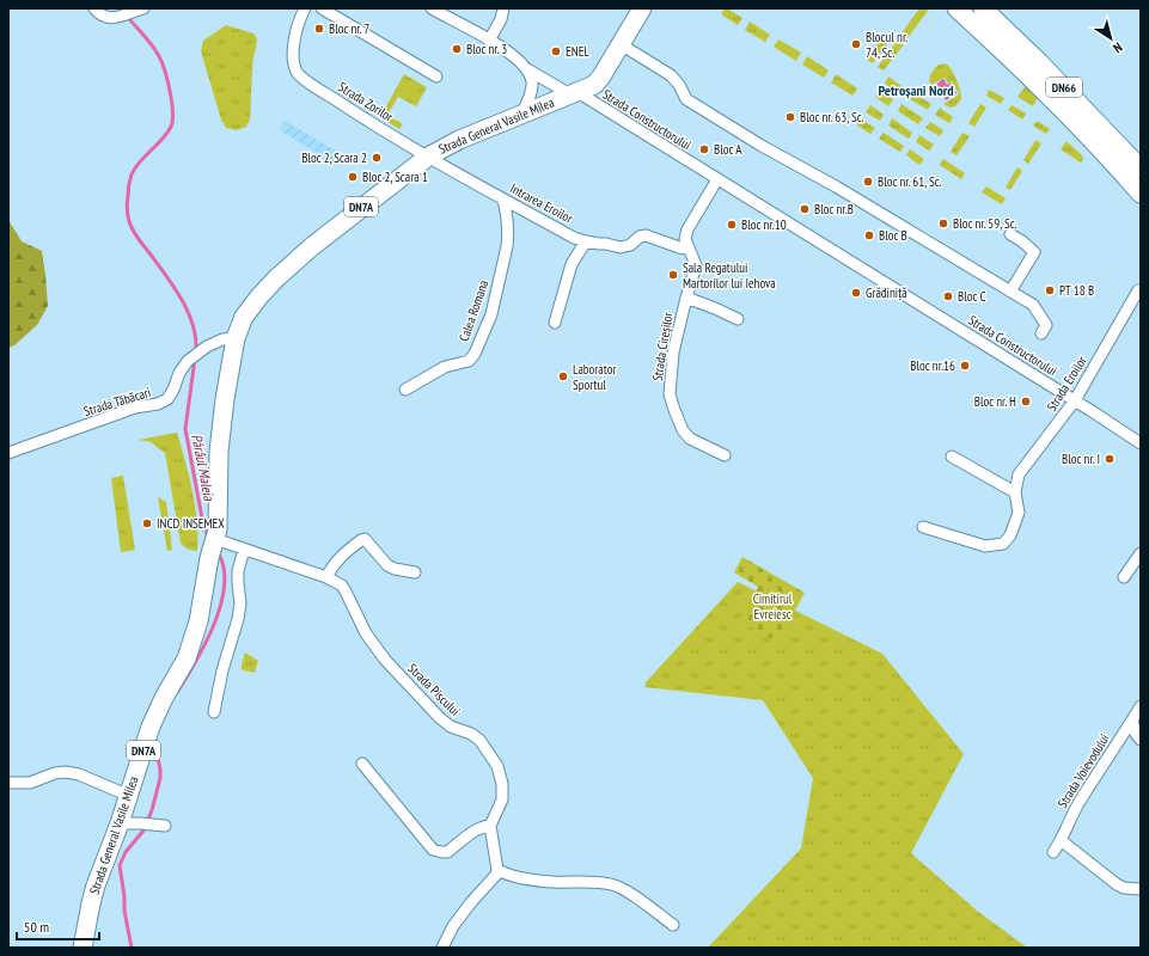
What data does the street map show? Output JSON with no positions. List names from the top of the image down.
{
  "streets": {
    "main road": ["DN66", "Strada General Vasile Milea", "DN7A"],
    "street": [
      "Strada Zorilor",
      "Strada Constructorului",
      "Intrarea Eroilor",
      "Calea Romana",
      "Strada Cireșilor",
      "Strada Eroilor",
      "Strada Tăbăcari",
      "Strada Piscului",
      "Strada Voievodului"
    ]
  },
  "crossings": [
    ["Strada Zorilor", "Strada General Vasile Milea"],
    ["Strada Zorilor", "Intrarea Eroilor"],
    ["Strada Constructorului", "Strada General Vasile Milea"],
    ["Strada Constructorului", "DN7A"],
    ["Strada Constructorului", "Strada Cireșilor"],
    ["Strada Constructorului", "Strada Eroilor"],
    ["Strada General Vasile Milea", "Intrarea Eroilor"],
    ["Strada General Vasile Milea", "DN7A"],
    ["Strada General Vasile Milea", "Strada Tăbăcari"],
    ["Strada General Vasile Milea", "Strada Piscului"],
    ["Intrarea Eroilor", "Calea Romana"],
    ["Intrarea Eroilor", "Strada Cireșilor"]
  ],
  "districts": ["Petroșani Nord"],
  "water": ["Pârâul Maleia"],
  "parks": ["Cimitirul Evreiesc"],
  "places": [
    "Bloc nr. 7",
    "Blocul nr. 74, Sc.",
    "Bloc nr. 3",
    "ENEL",
    "Bloc nr. 63, Sc.",
    "Bloc A",
    "Bloc 2, Scara 2",
    "Bloc 2, Scara 1",
    "Bloc nr. 61, Sc.",
    "Bloc nr.B",
    "Bloc nr. 59, Sc.",
    "Bloc nr.10",
    "Bloc B",
    "Sala Regatului Martorilor lui Iehova",
    "PT 18 B",
    "Grădiniță",
    "Bloc C",
    "Bloc nr.16",
    "Laborator Sportul",
    "Bloc nr. H",
    "Bloc nr. I",
    "INCD INSEMEX"
  ],
  "scale_bar": "50 m",
  "north": "bottom right"
}
